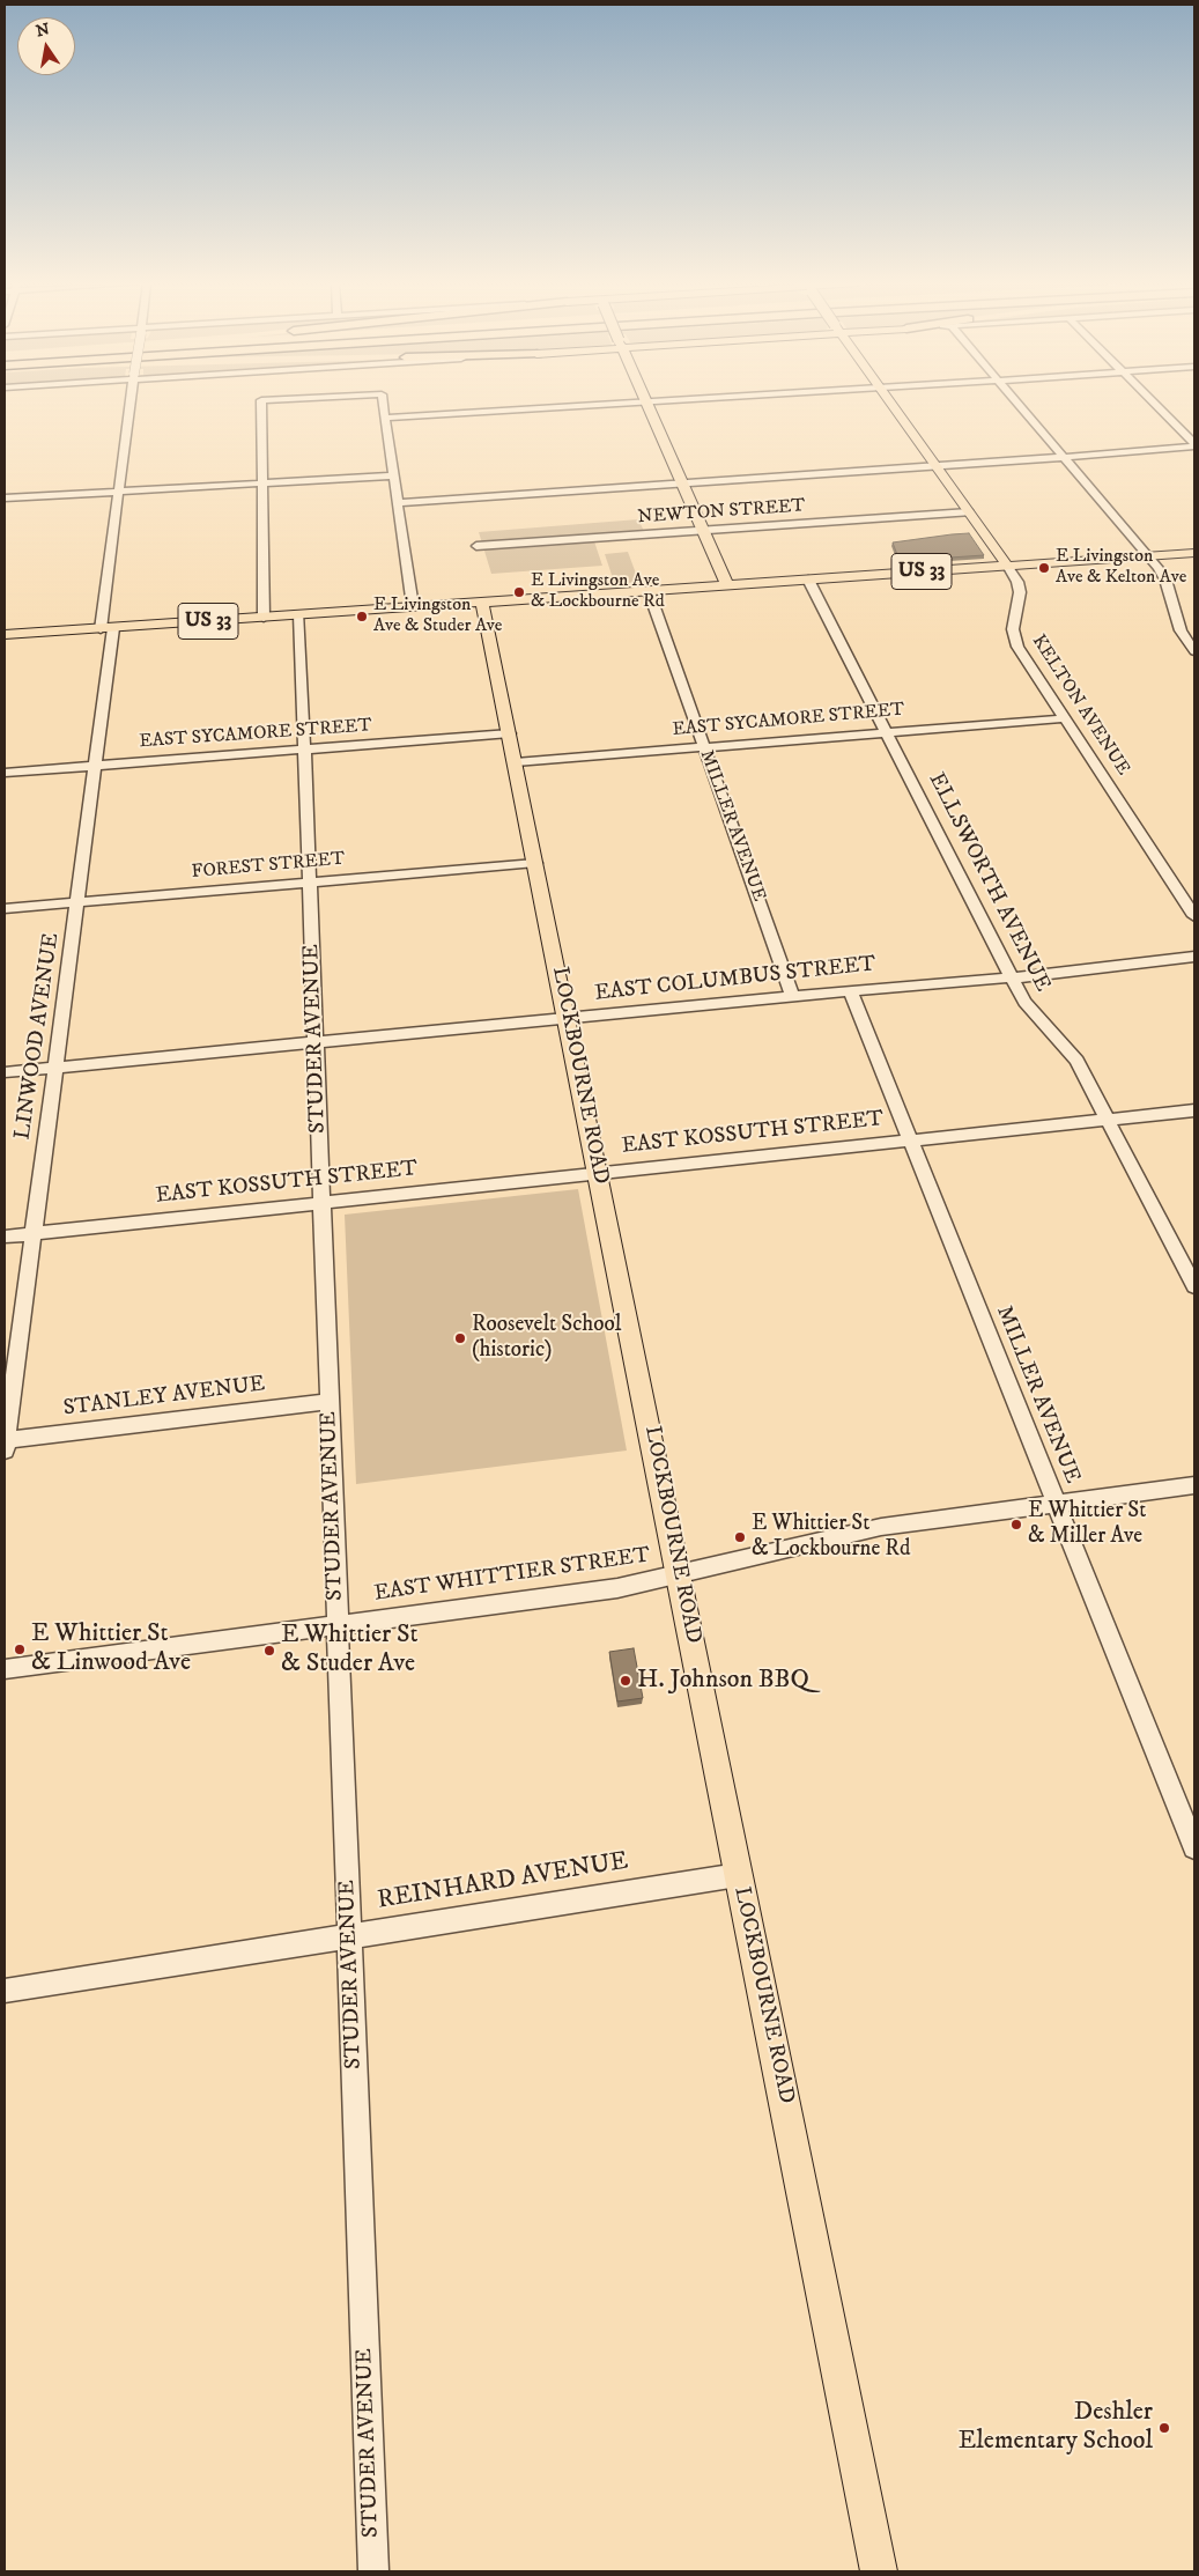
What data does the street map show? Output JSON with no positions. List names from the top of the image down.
{
  "streets": {
    "main road": ["US 33", "KELTON AVENUE", "LOCKBOURNE ROAD"],
    "street": [
      "NEWTON STREET",
      "EAST SYCAMORE STREET",
      "MILLER AVENUE",
      "FOREST STREET",
      "ELLSWORTH AVENUE",
      "EAST COLUMBUS STREET",
      "LINWOOD AVENUE",
      "STUDER AVENUE",
      "EAST KOSSUTH STREET",
      "STANLEY AVENUE",
      "EAST WHITTIER STREET",
      "REINHARD AVENUE"
    ]
  },
  "crossings": [
    ["NEWTON STREET", "KELTON AVENUE"],
    ["US 33", "KELTON AVENUE"],
    ["US 33", "MILLER AVENUE"],
    ["US 33", "ELLSWORTH AVENUE"],
    ["US 33", "LINWOOD AVENUE"],
    ["US 33", "STUDER AVENUE"],
    ["US 33", "LOCKBOURNE ROAD"],
    ["KELTON AVENUE", "EAST SYCAMORE STREET"],
    ["EAST SYCAMORE STREET", "MILLER AVENUE"],
    ["EAST SYCAMORE STREET", "ELLSWORTH AVENUE"],
    ["EAST SYCAMORE STREET", "LINWOOD AVENUE"],
    ["EAST SYCAMORE STREET", "STUDER AVENUE"],
    ["EAST SYCAMORE STREET", "LOCKBOURNE ROAD"],
    ["MILLER AVENUE", "EAST COLUMBUS STREET"],
    ["MILLER AVENUE", "EAST KOSSUTH STREET"],
    ["MILLER AVENUE", "EAST WHITTIER STREET"],
    ["FOREST STREET", "LINWOOD AVENUE"],
    ["FOREST STREET", "STUDER AVENUE"],
    ["FOREST STREET", "LOCKBOURNE ROAD"],
    ["ELLSWORTH AVENUE", "EAST COLUMBUS STREET"],
    ["ELLSWORTH AVENUE", "EAST KOSSUTH STREET"],
    ["EAST COLUMBUS STREET", "LINWOOD AVENUE"],
    ["EAST COLUMBUS STREET", "STUDER AVENUE"],
    ["EAST COLUMBUS STREET", "LOCKBOURNE ROAD"],
    ["LINWOOD AVENUE", "EAST KOSSUTH STREET"],
    ["LINWOOD AVENUE", "STANLEY AVENUE"],
    ["STUDER AVENUE", "EAST KOSSUTH STREET"],
    ["STUDER AVENUE", "STANLEY AVENUE"],
    ["STUDER AVENUE", "EAST WHITTIER STREET"],
    ["STUDER AVENUE", "REINHARD AVENUE"],
    ["LOCKBOURNE ROAD", "EAST KOSSUTH STREET"],
    ["LOCKBOURNE ROAD", "EAST WHITTIER STREET"],
    ["LOCKBOURNE ROAD", "REINHARD AVENUE"]
  ],
  "places": [
    "E Livingston Ave & Kelton Ave",
    "E Livingston Ave & Lockbourne Rd",
    "E Livingston Ave & Studer Ave",
    "Roosevelt School (historic)",
    "E Whittier St & Miller Ave",
    "E Whittier St & Lockbourne Rd",
    "E Whittier St & Linwood Ave",
    "E Whittier St & Studer Ave",
    "H. Johnson BBQ",
    "Deshler Elementary School"
  ],
  "north": "top"
}
